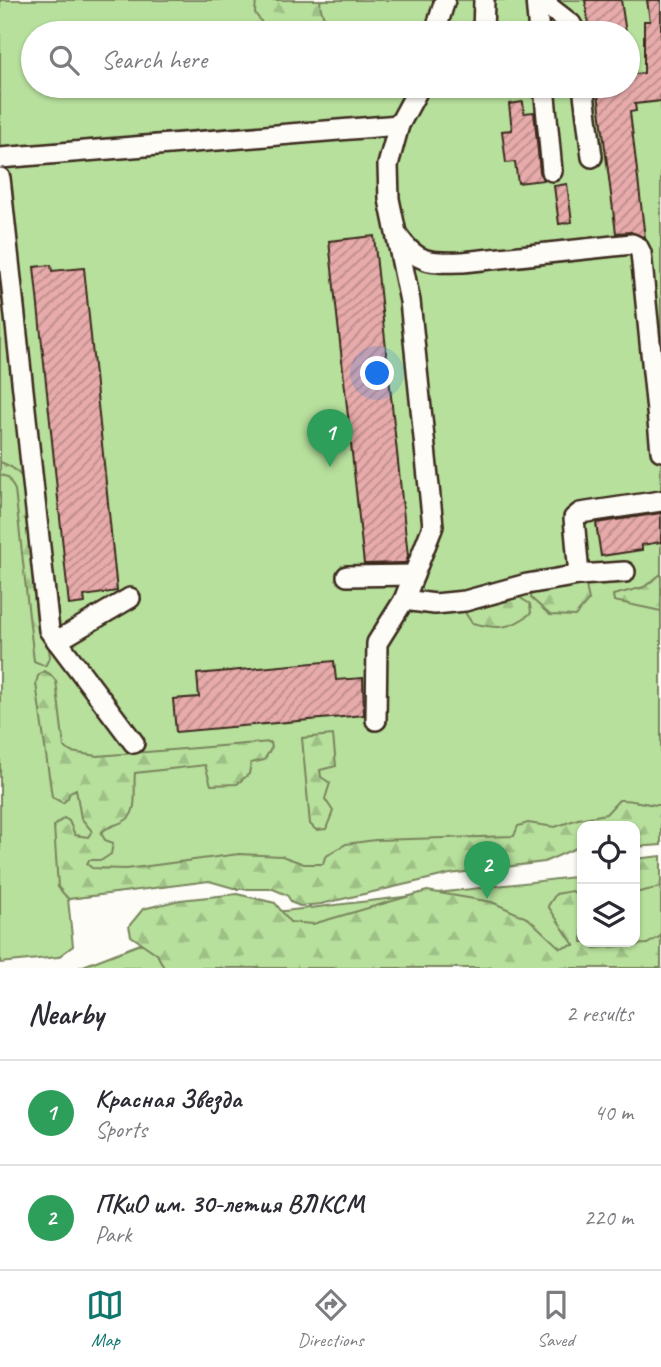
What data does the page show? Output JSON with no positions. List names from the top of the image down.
{
  "page": {
    "search": "Search here",
    "pins": ["1", "2"],
    "heading": ["Nearby", "2 results"],
    "list": [
      {
        "mark": "1",
        "name": "Красная Звезда",
        "note": "Sports",
        "value": "40 m"
      },
      {
        "mark": "2",
        "name": "ПКиО им. 30-летия ВЛКСМ",
        "note": "Park",
        "value": "220 m"
      }
    ],
    "nav": ["Map", "Directions", "Saved"]
  }
}
